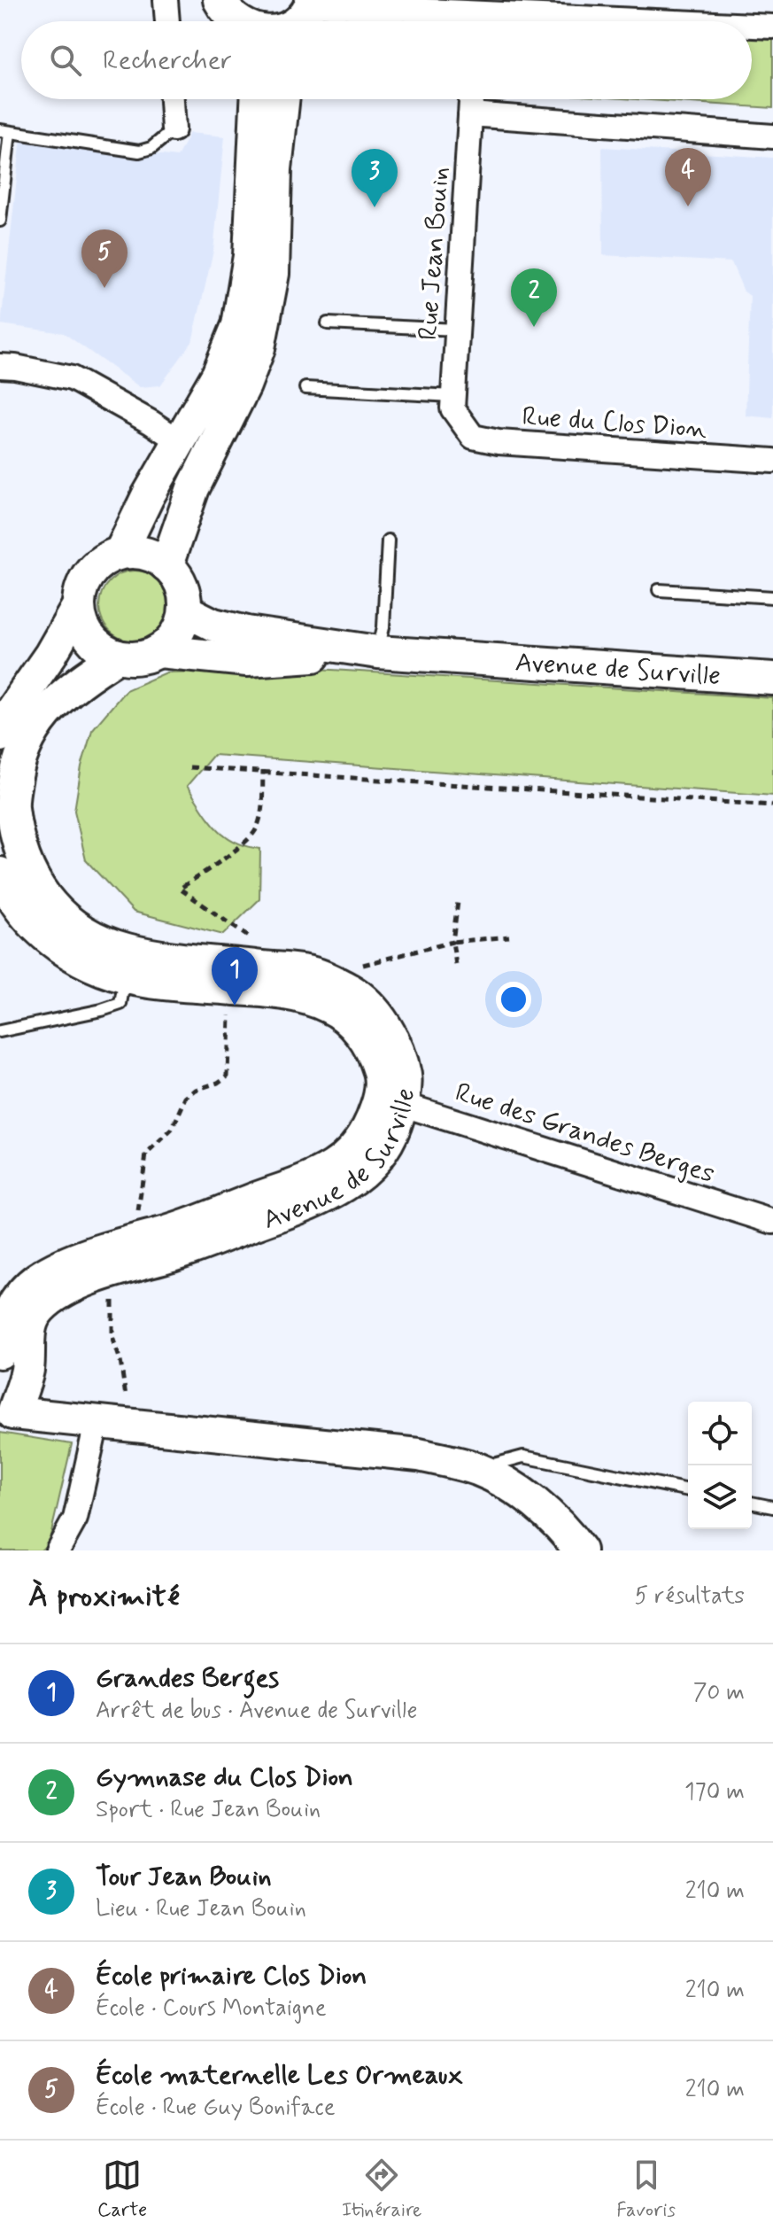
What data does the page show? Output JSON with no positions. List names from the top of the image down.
{
  "streets": {
    "street": [
      "Rue Jean Bouin",
      "Rue du Clos Dion",
      "Avenue de Surville",
      "Rue des Grandes Berges"
    ]
  },
  "crossings": [
    ["Rue Jean Bouin", "Rue du Clos Dion"],
    ["Avenue de Surville", "Rue des Grandes Berges"]
  ],
  "page": {
    "search": "Rechercher",
    "pins": [
      "4",
      "3",
      "5",
      "2",
      "1"
    ],
    "heading": ["À proximité", "5 résultats"],
    "list": [
      {
        "mark": "1",
        "name": "Grandes Berges",
        "note": "Arrêt de bus · Avenue de Surville",
        "value": "70 m"
      },
      {
        "mark": "2",
        "name": "Gymnase du Clos Dion",
        "note": "Sport · Rue Jean Bouin",
        "value": "170 m"
      },
      {
        "mark": "3",
        "name": "Tour Jean Bouin",
        "note": "Lieu · Rue Jean Bouin",
        "value": "210 m"
      },
      {
        "mark": "4",
        "name": "École primaire Clos Dion",
        "note": "École · Cours Montaigne",
        "value": "210 m"
      },
      {
        "mark": "5",
        "name": "École maternelle Les Ormeaux",
        "note": "École · Rue Guy Boniface",
        "value": "210 m"
      }
    ],
    "nav": ["Carte", "Itinéraire", "Favoris"]
  }
}
